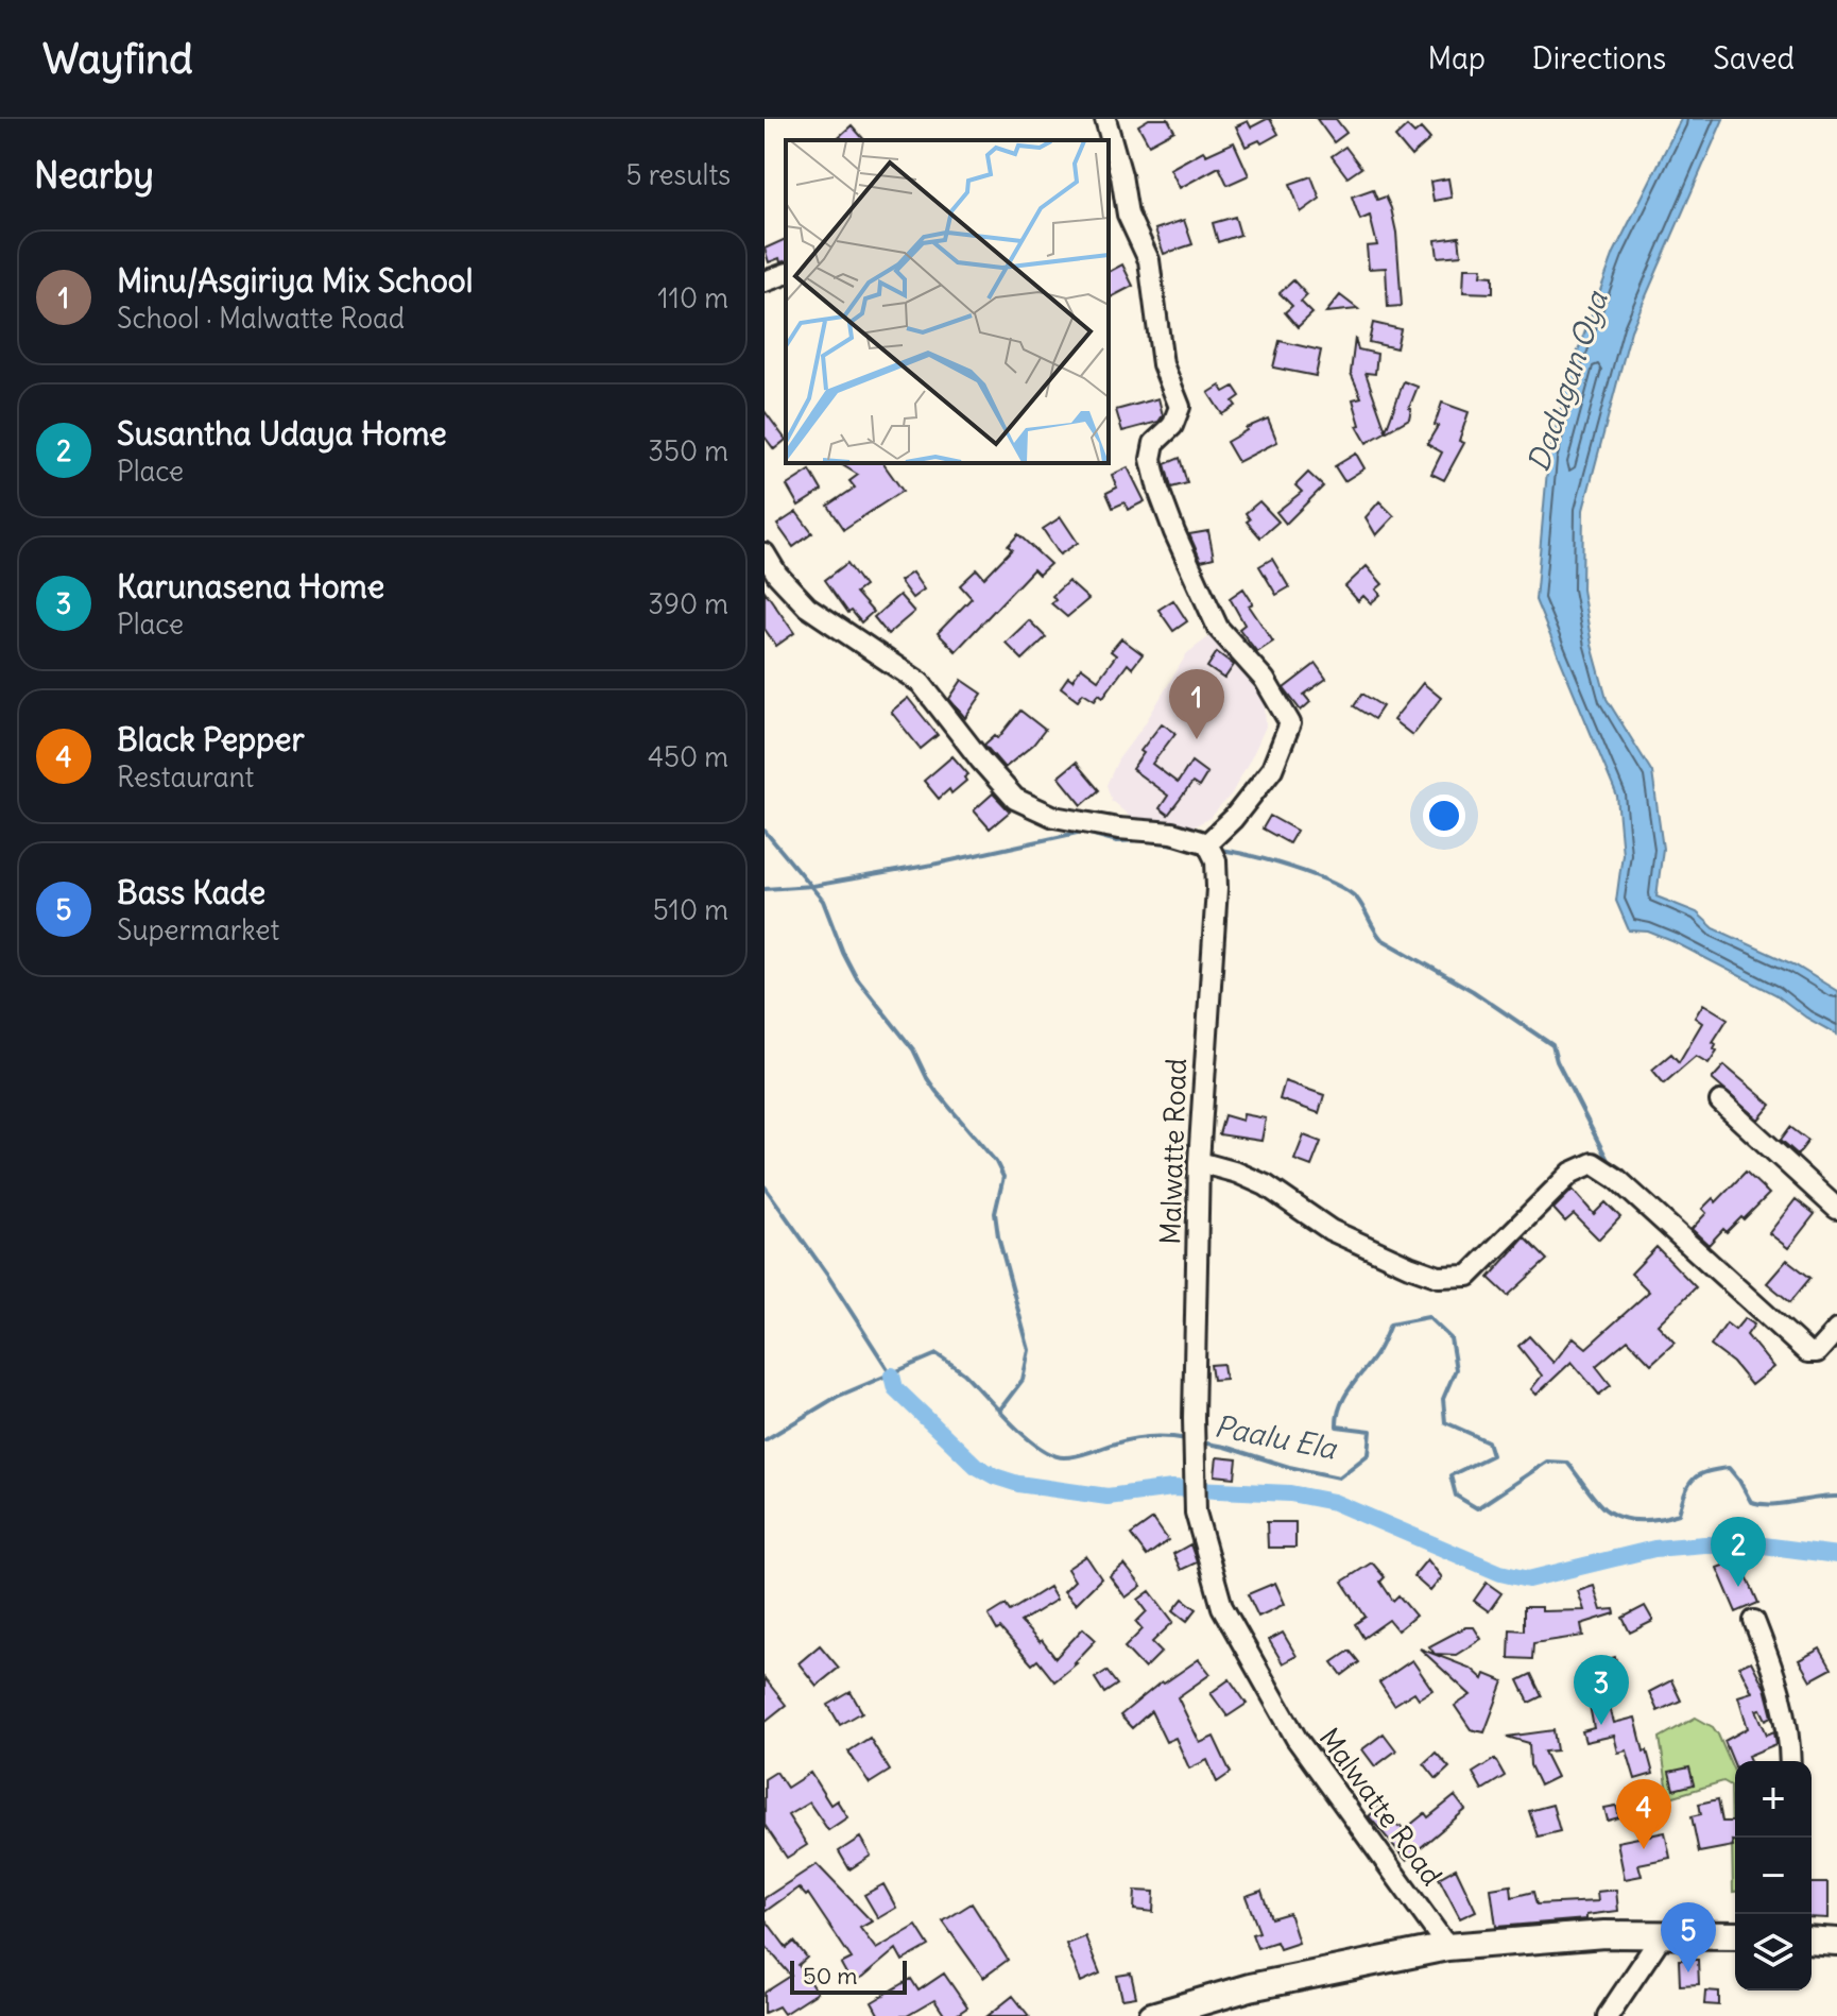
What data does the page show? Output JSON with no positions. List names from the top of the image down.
{
  "streets": {
    "street": ["Malwatte Road"]
  },
  "water": ["Dadugan Oya", "Paalu Ela"],
  "scale_bar": "50 m",
  "page": {
    "header": "Wayfind",
    "nav": ["Map", "Directions", "Saved"],
    "heading": ["Nearby", "5 results"],
    "list": [
      {
        "mark": "1",
        "name": "Minu/Asgiriya Mix School",
        "note": "School · Malwatte Road",
        "value": "110 m"
      },
      {
        "mark": "2",
        "name": "Susantha Udaya Home",
        "note": "Place",
        "value": "350 m"
      },
      {
        "mark": "3",
        "name": "Karunasena Home",
        "note": "Place",
        "value": "390 m"
      },
      {
        "mark": "4",
        "name": "Black Pepper",
        "note": "Restaurant",
        "value": "450 m"
      },
      {
        "mark": "5",
        "name": "Bass Kade",
        "note": "Supermarket",
        "value": "510 m"
      }
    ],
    "pins": [
      "1",
      "2",
      "3",
      "4",
      "5"
    ],
    "map_buttons": ["+", "−"],
    "scale": "50 m"
  }
}
